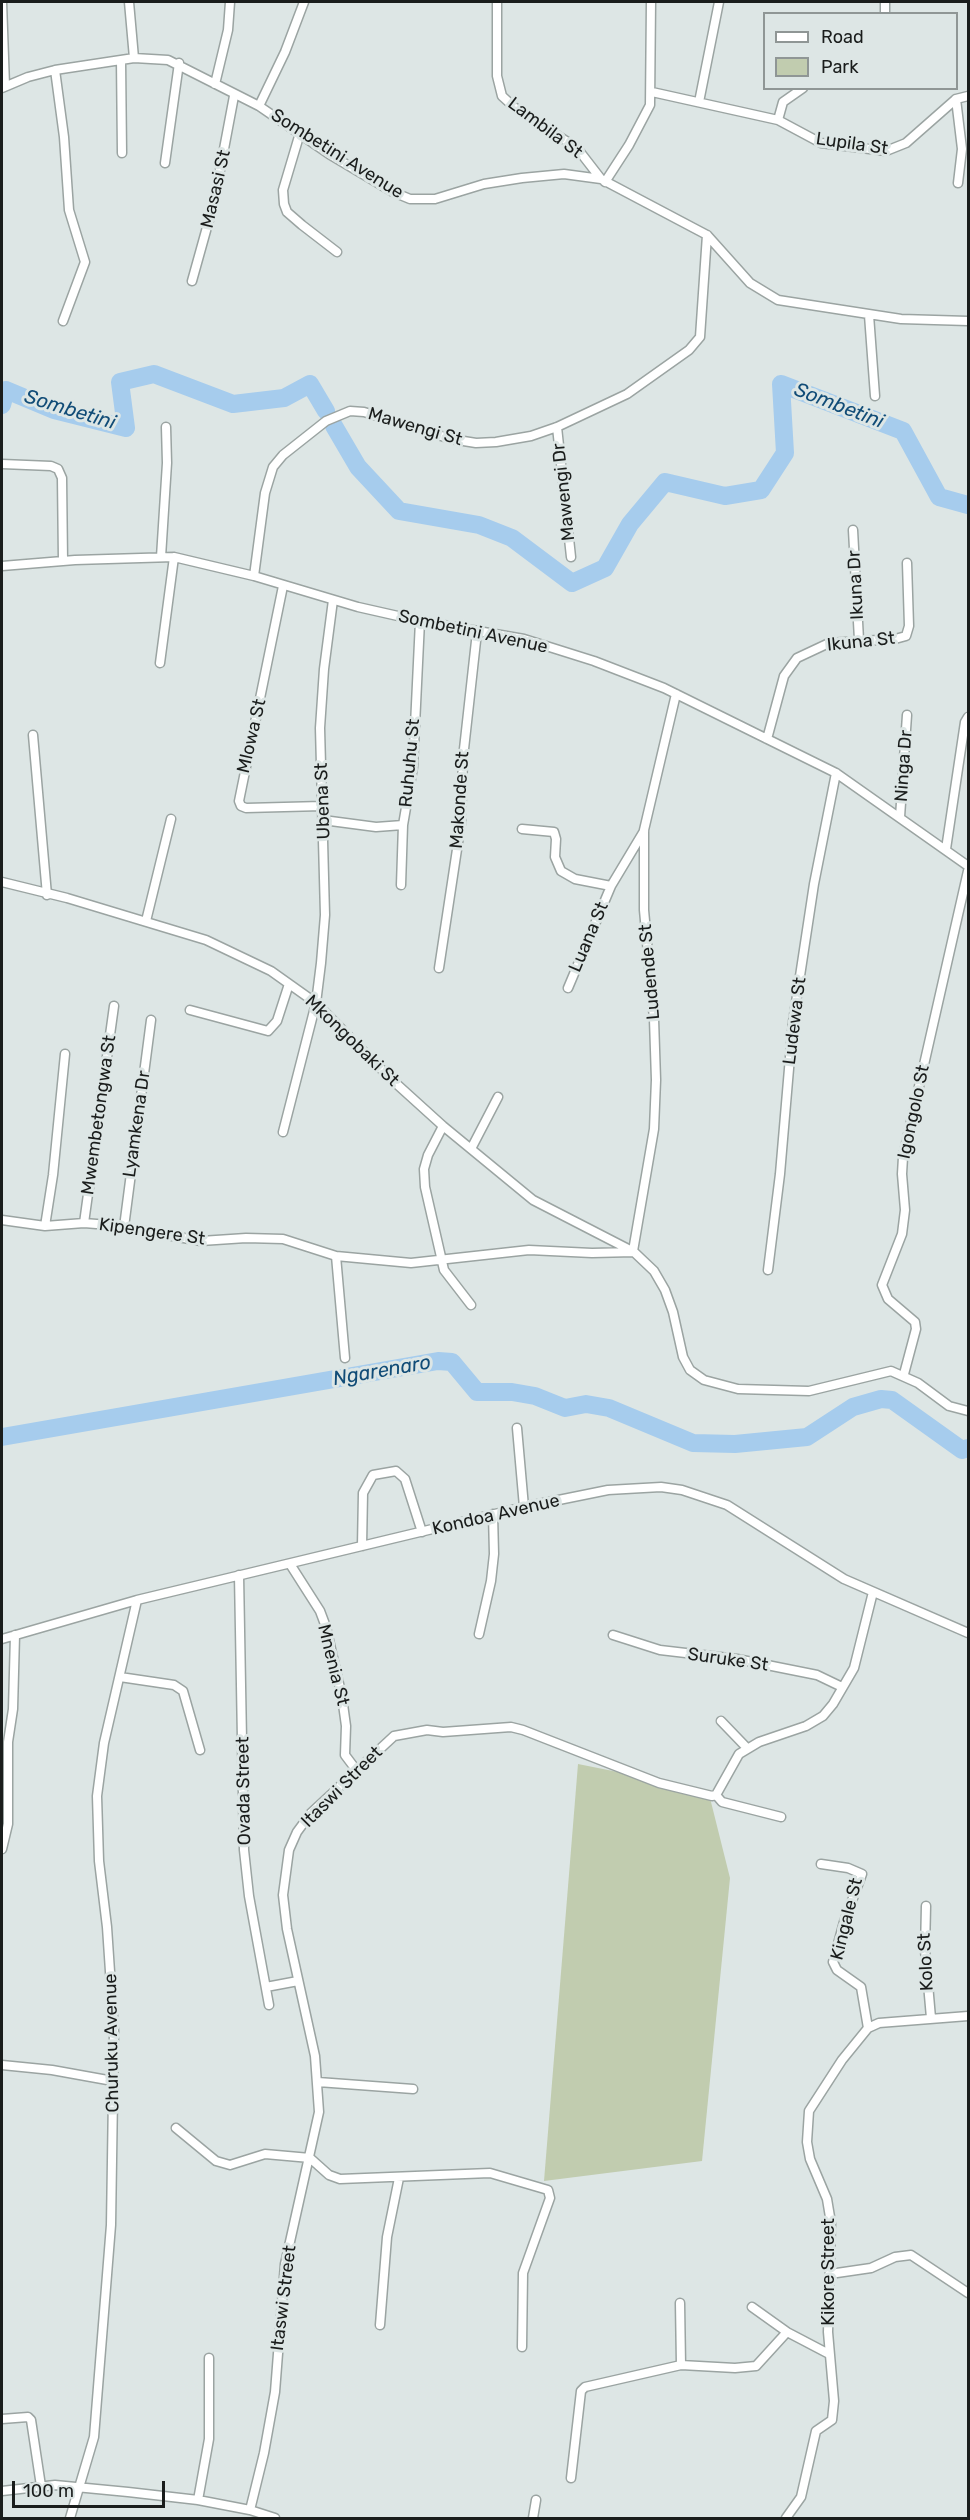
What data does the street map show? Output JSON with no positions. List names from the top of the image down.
{
  "streets": {
    "street": [
      "Lambila St",
      "Lupila St",
      "Sombetini Avenue",
      "Masasi St",
      "Mawengi St",
      "Mawengi Dr",
      "Ikuna Dr",
      "Ikuna St",
      "Mlowa St",
      "Ruhuhu St",
      "Ninga Dr",
      "Makonde St",
      "Ubena St",
      "Luana St",
      "Ludende St",
      "Ludewa St",
      "Mkongobaki St",
      "Igongolo St",
      "Mwembetongwa St",
      "Lyamkena Dr",
      "Kipengere St",
      "Kondoa Avenue",
      "Suruke St",
      "Mnenia St",
      "Itaswi Street",
      "Ovada Street",
      "Kingale St",
      "Kolo St",
      "Churuku Avenue",
      "Kikore Street"
    ]
  },
  "crossings": [
    ["Lambila St", "Sombetini Avenue"],
    ["Sombetini Avenue", "Masasi St"],
    ["Sombetini Avenue", "Mawengi St"],
    ["Sombetini Avenue", "Ikuna St"],
    ["Sombetini Avenue", "Mlowa St"],
    ["Sombetini Avenue", "Ruhuhu St"],
    ["Sombetini Avenue", "Ninga Dr"],
    ["Sombetini Avenue", "Makonde St"],
    ["Sombetini Avenue", "Ubena St"],
    ["Sombetini Avenue", "Ludende St"],
    ["Sombetini Avenue", "Ludewa St"],
    ["Sombetini Avenue", "Igongolo St"],
    ["Mawengi St", "Mawengi Dr"],
    ["Ikuna Dr", "Ikuna St"],
    ["Mlowa St", "Ubena St"],
    ["Ruhuhu St", "Ubena St"],
    ["Ubena St", "Mkongobaki St"],
    ["Luana St", "Ludende St"],
    ["Ludende St", "Mkongobaki St"],
    ["Ludende St", "Kipengere St"],
    ["Mkongobaki St", "Igongolo St"],
    ["Mkongobaki St", "Kipengere St"],
    ["Mwembetongwa St", "Kipengere St"],
    ["Lyamkena Dr", "Kipengere St"],
    ["Kondoa Avenue", "Mnenia St"],
    ["Kondoa Avenue", "Ovada Street"],
    ["Kondoa Avenue", "Churuku Avenue"],
    ["Mnenia St", "Itaswi Street"],
    ["Kingale St", "Kikore Street"]
  ],
  "water": ["Sombetini", "Ngarenaro"],
  "legend": ["Road", "Park"],
  "scale_bar": "100 m"
}
